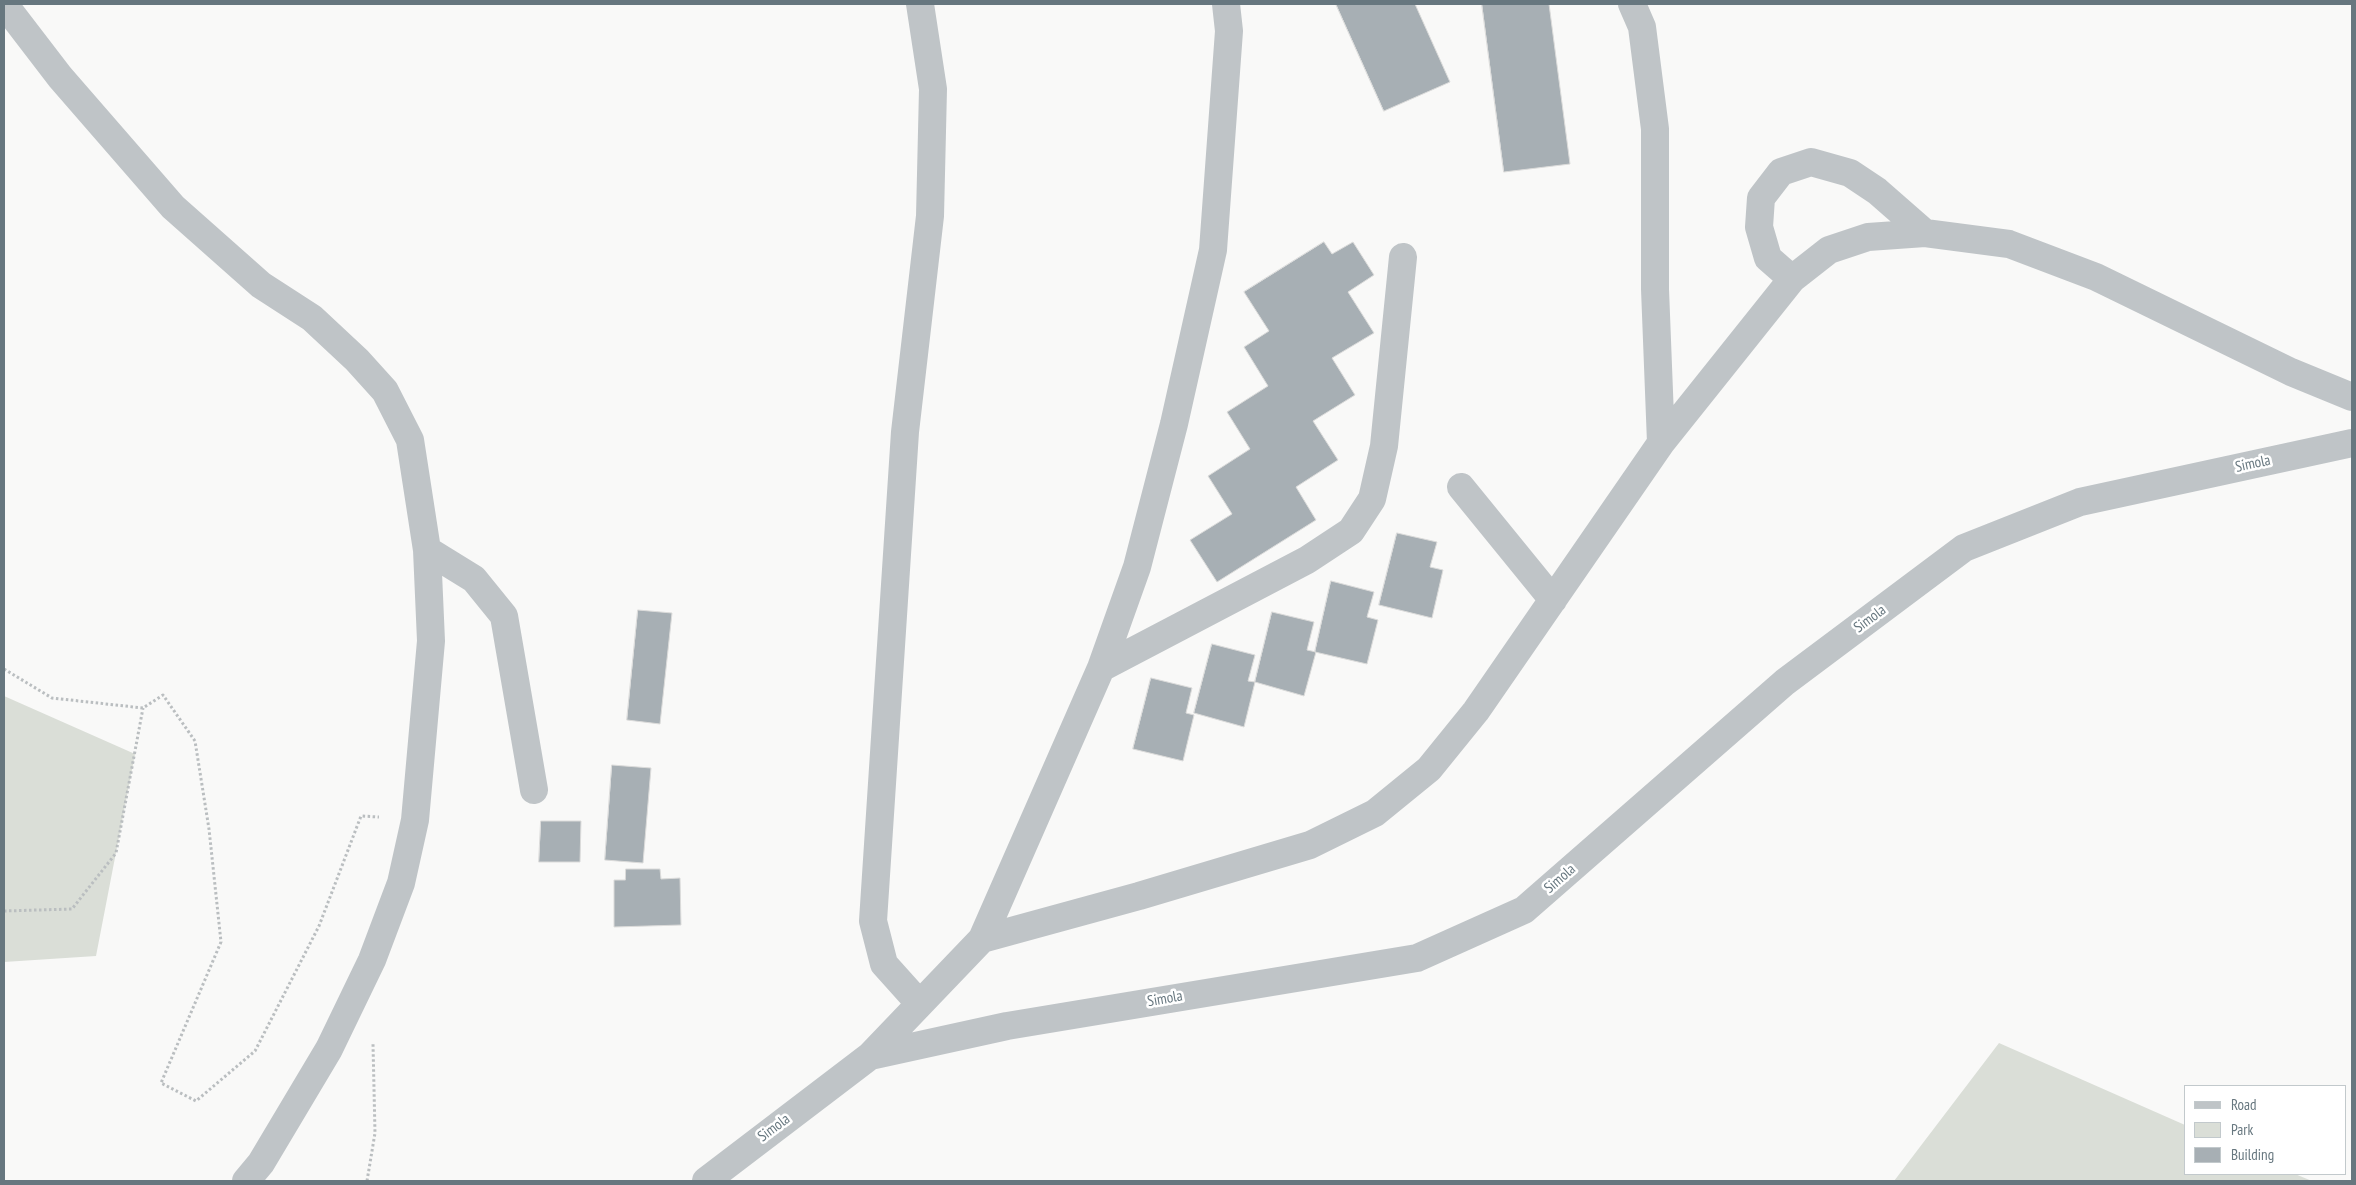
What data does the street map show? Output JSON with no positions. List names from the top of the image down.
{
  "streets": {
    "street": ["Simola"]
  },
  "legend": ["Road", "Park", "Building"]
}
